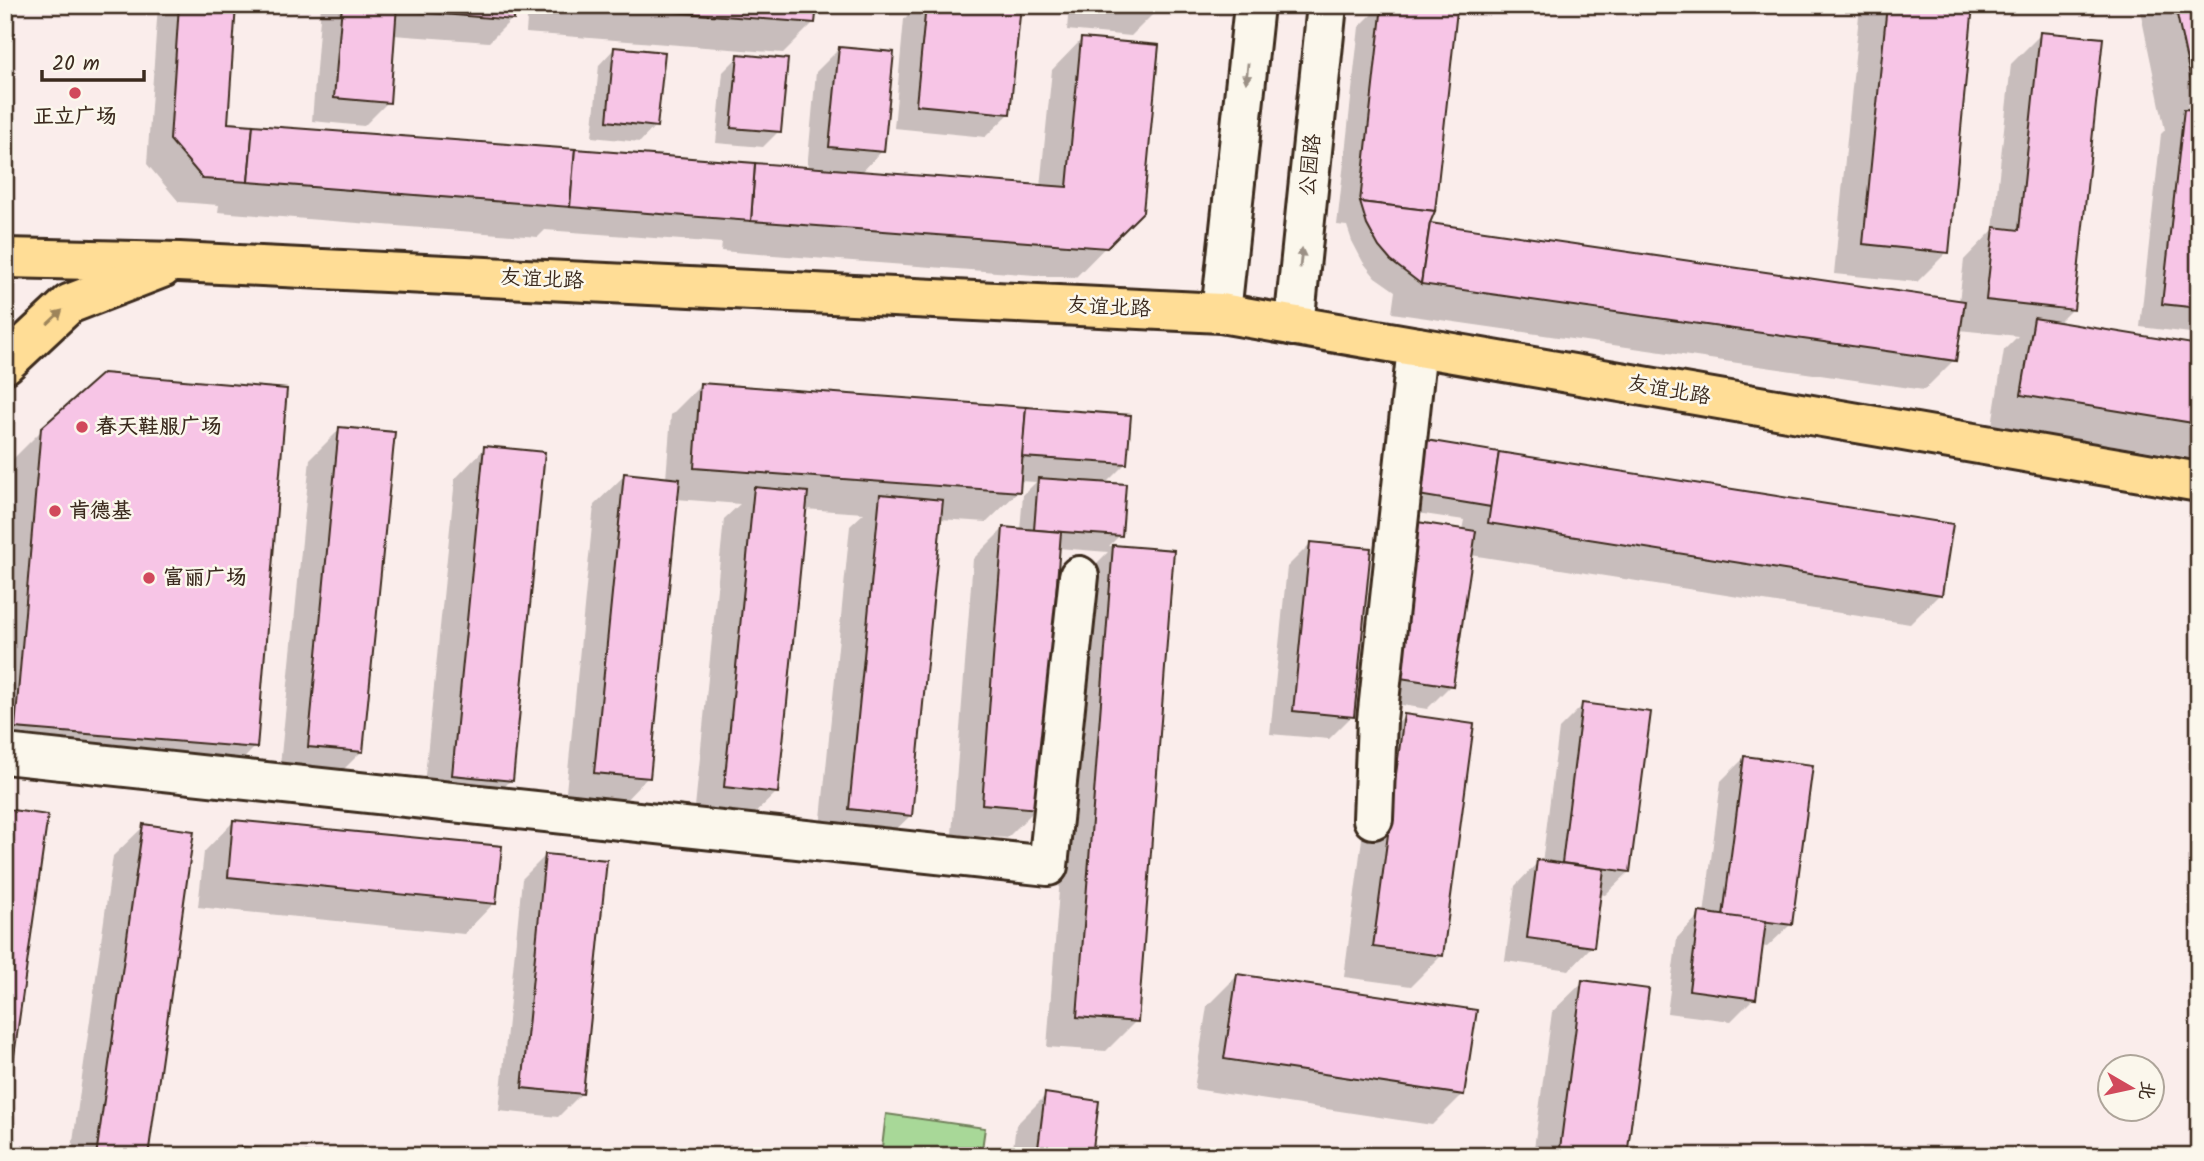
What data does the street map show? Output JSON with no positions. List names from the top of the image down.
{
  "streets": {
    "main road": ["友谊北路"],
    "street": ["公园路"]
  },
  "crossings": [
    ["公园路", "友谊北路"]
  ],
  "places": [
    "正立广场",
    "春天鞋服广场",
    "肯德基",
    "富丽广场"
  ],
  "scale_bar": "20 m",
  "north": "right"
}
